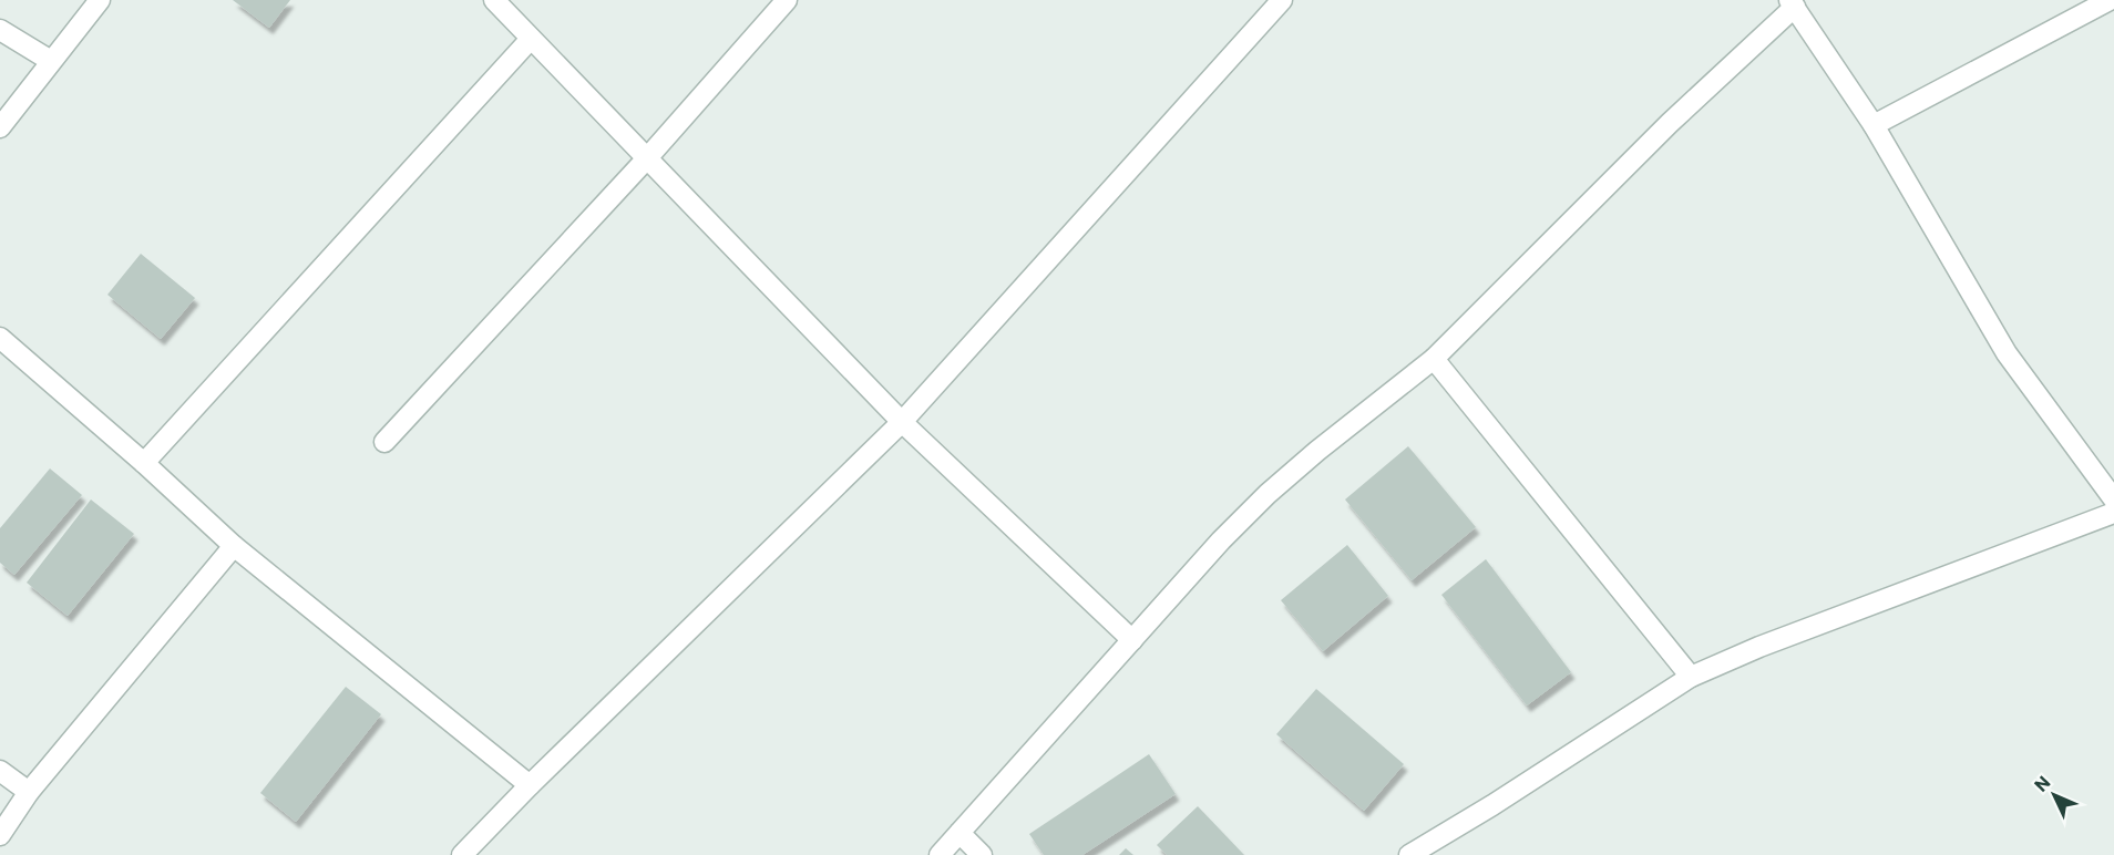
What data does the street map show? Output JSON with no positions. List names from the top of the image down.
{
  "north": "top left"
}
